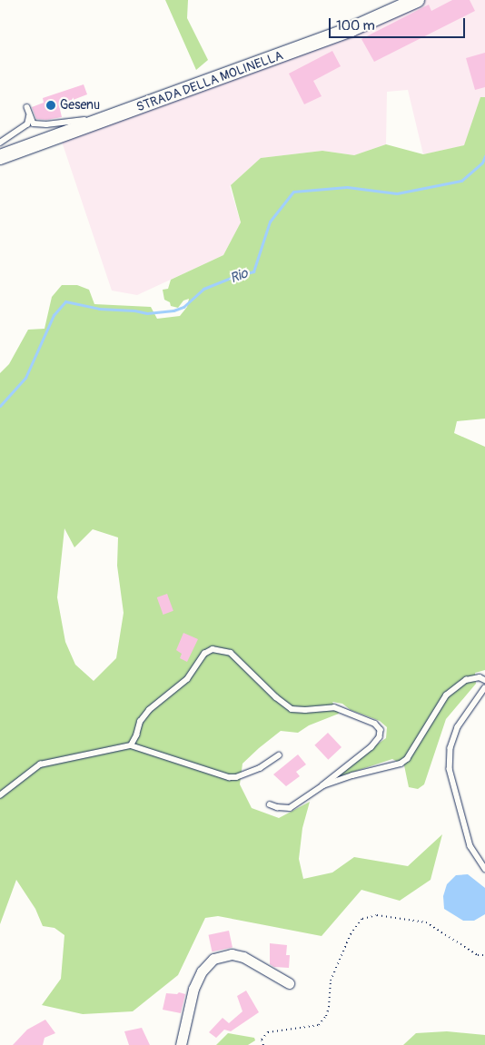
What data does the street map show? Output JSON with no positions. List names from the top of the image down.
{
  "streets": {
    "main road": ["STRADA DELLA MOLINELLA"]
  },
  "water": ["Rio"],
  "places": ["Gesenu"],
  "scale_bar": "100 m"
}
